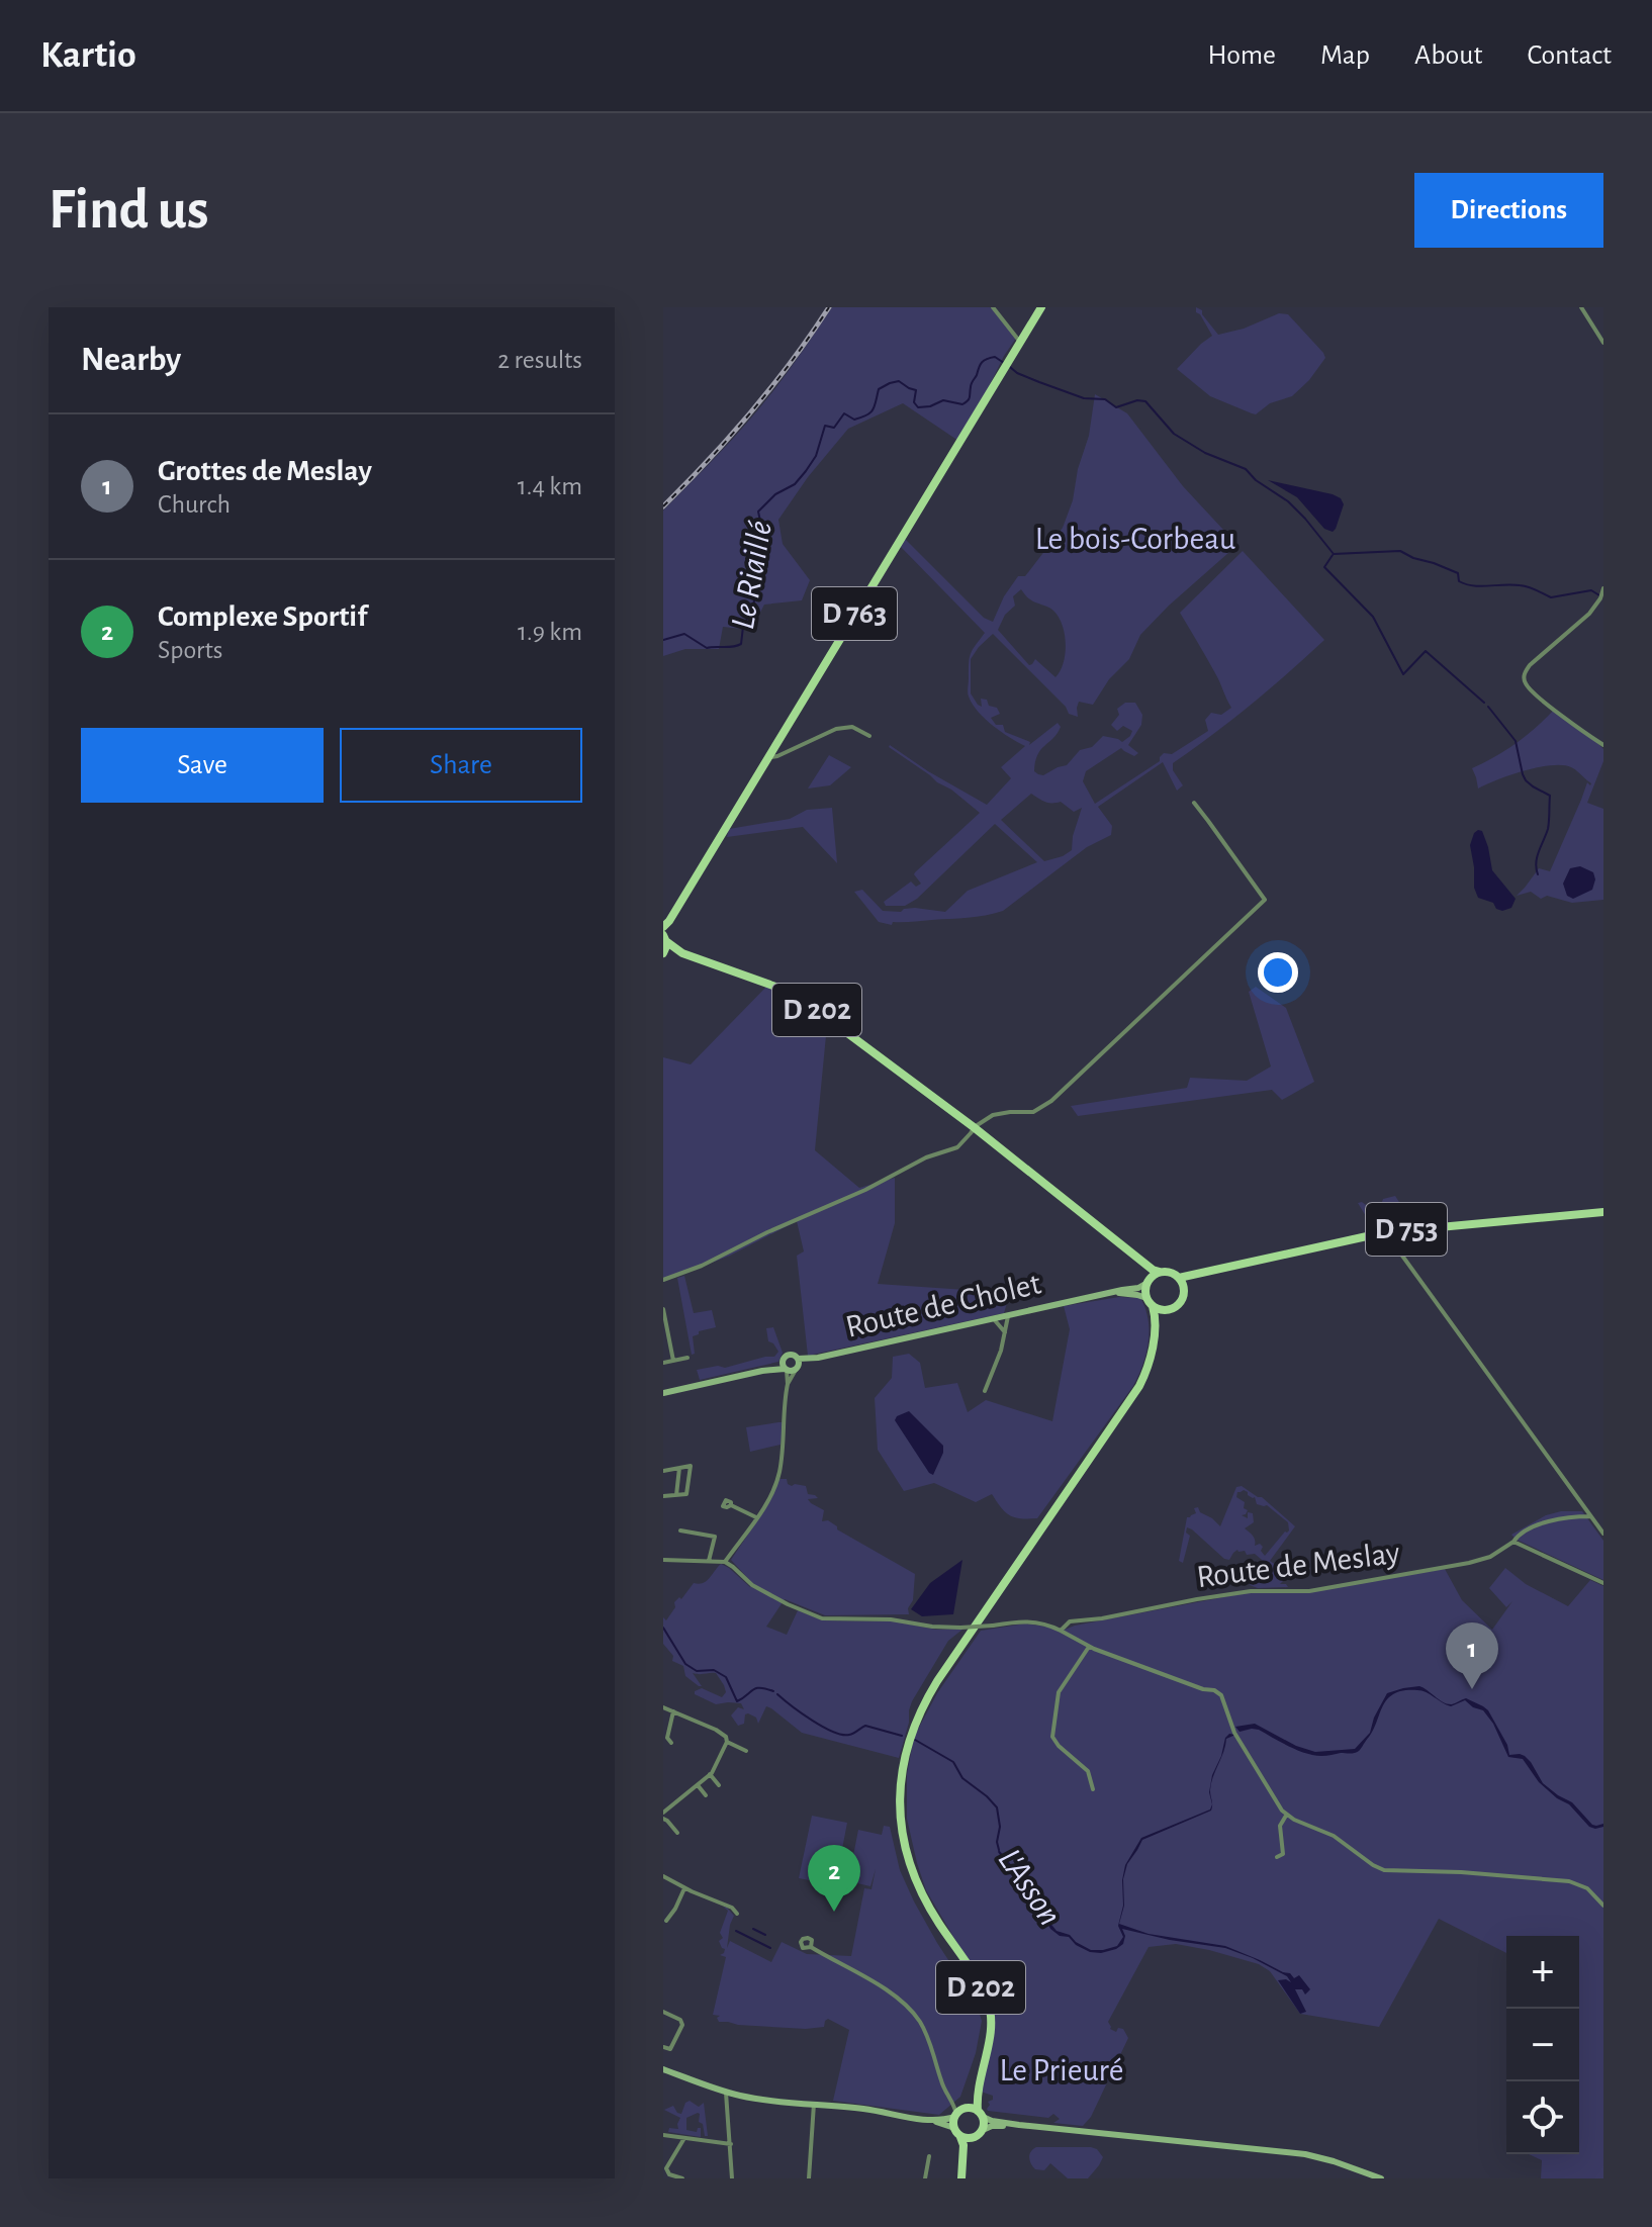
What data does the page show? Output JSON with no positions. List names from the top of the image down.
{
  "streets": {
    "main road": [
      "D 763",
      "D 202",
      "D 753",
      "Route de Cholet"
    ],
    "street": ["Route de Meslay"]
  },
  "crossings": [
    ["D 763", "D 202"],
    ["D 202", "D 753"]
  ],
  "water": ["Le Riaillé", "L'Asson"],
  "parks": ["Le bois-Corbeau", "Le Prieuré"],
  "page": {
    "header": "Kartio",
    "nav": [
      "Home",
      "Map",
      "About",
      "Contact"
    ],
    "buttons": [
      "Directions",
      ["Save", "Share"]
    ],
    "title": "Find us",
    "heading": ["Nearby", "2 results"],
    "list": [
      {
        "mark": "1",
        "name": "Grottes de Meslay",
        "note": "Church",
        "value": "1.4 km"
      },
      {
        "mark": "2",
        "name": "Complexe Sportif",
        "note": "Sports",
        "value": "1.9 km"
      }
    ],
    "pins": ["1", "2"],
    "map_buttons": ["+", "−"]
  }
}
